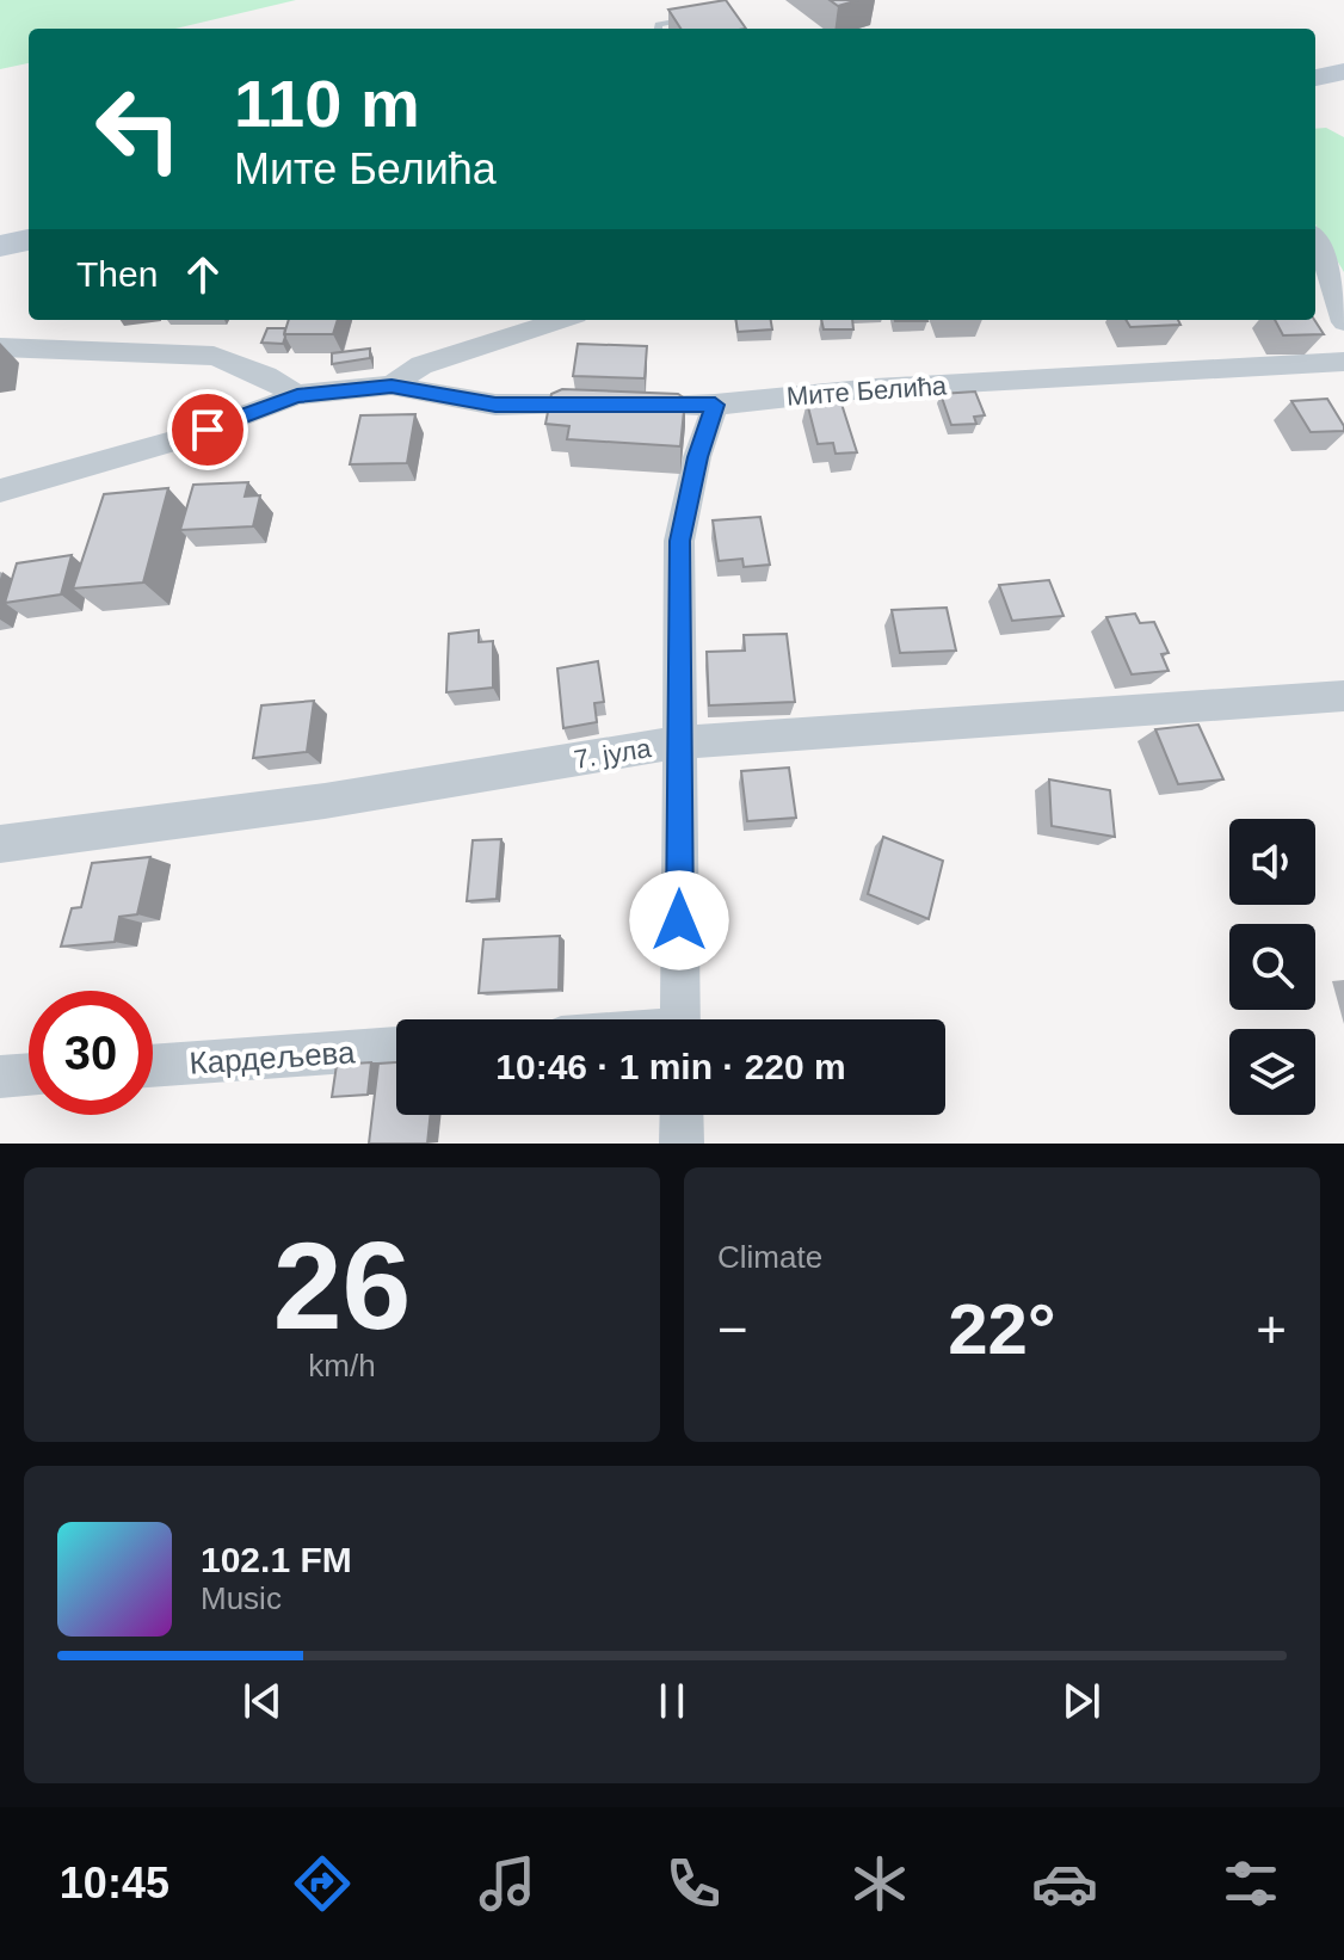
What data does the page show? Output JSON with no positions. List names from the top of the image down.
{
  "streets": {
    "street": ["Мите Белића", "7. јула", "Кардељева"]
  },
  "page": {
    "turn": ["110 m", "Мите Белића"],
    "then": "Then",
    "limit": "30",
    "trip": "10:46 · 1 min · 220 m",
    "tile": [
      ["26", "km/h"],
      "Climate"
    ],
    "heat": ["−", "22°", "+"],
    "song": ["102.1 FM", "Music"],
    "tabs": "10:45"
  }
}
